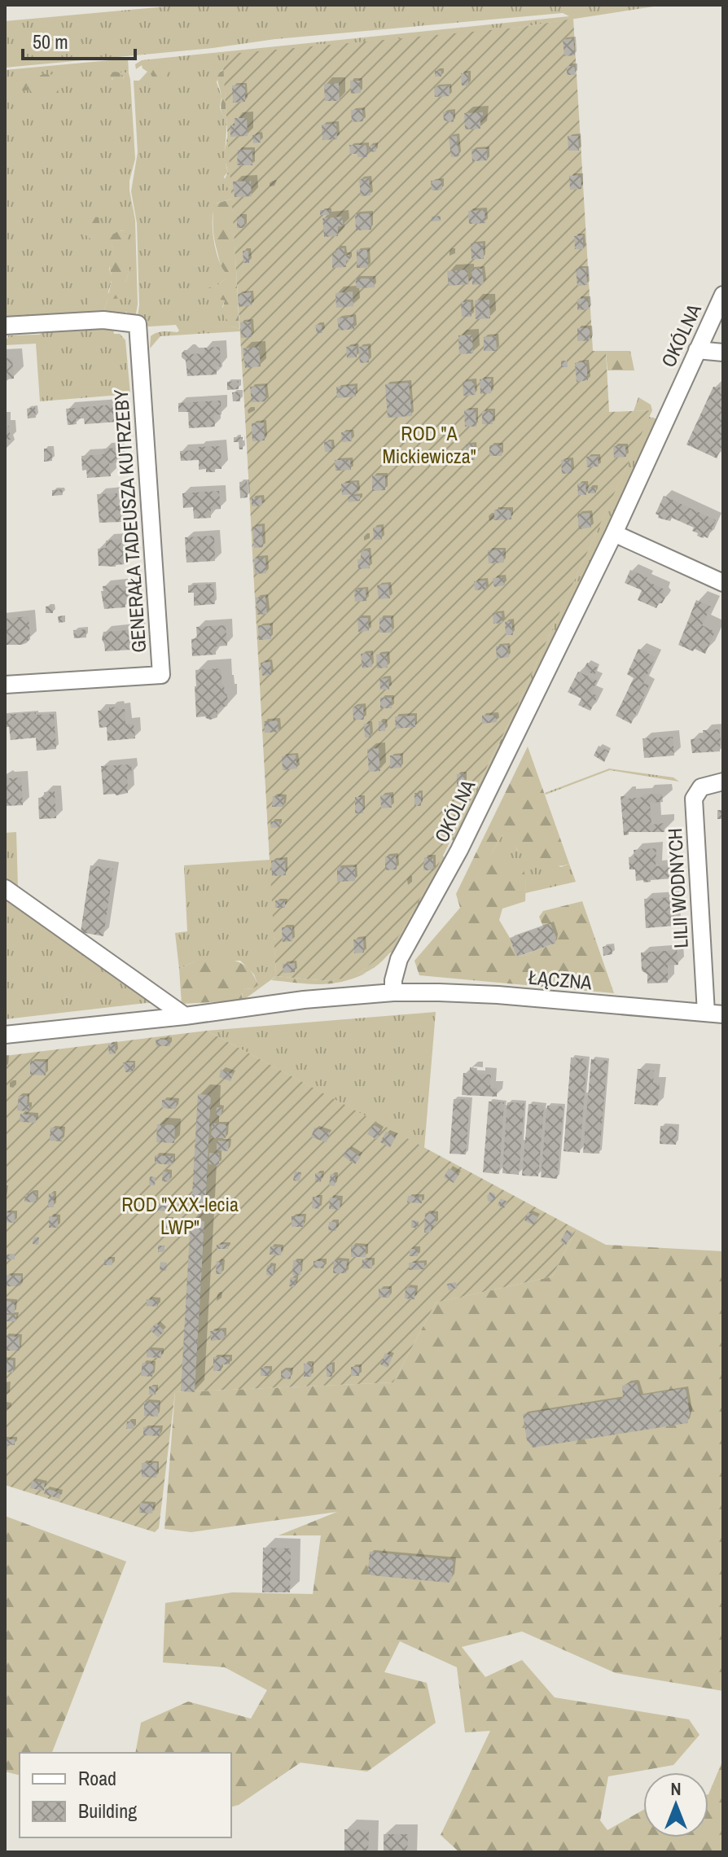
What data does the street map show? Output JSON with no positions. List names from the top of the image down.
{
  "streets": {
    "street": [
      "OKÓLNA",
      "GENERAŁA TADEUSZA KUTRZEBY",
      "LILII WODNYCH",
      "ŁĄCZNA"
    ]
  },
  "crossings": [
    ["OKÓLNA", "ŁĄCZNA"],
    ["LILII WODNYCH", "ŁĄCZNA"]
  ],
  "parks": ["ROD \"A Mickiewicza\"", "ROD \"XXX-lecia LWP\""],
  "legend": ["Road", "Building"],
  "scale_bar": "50 m",
  "north": "top"
}
